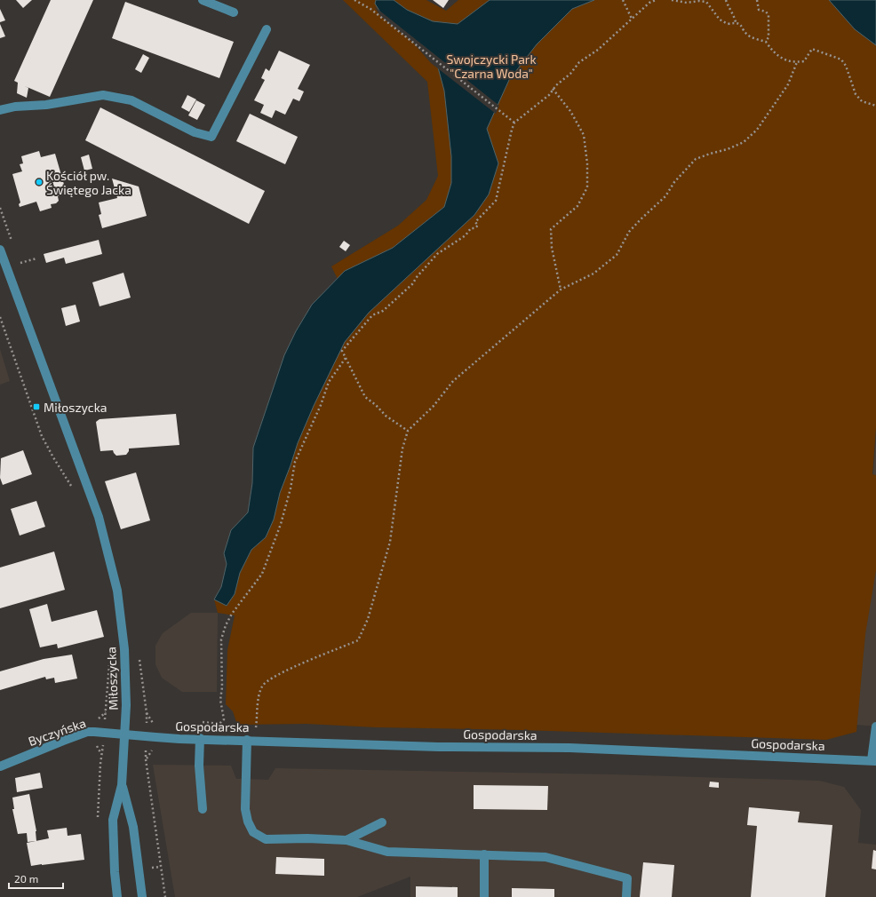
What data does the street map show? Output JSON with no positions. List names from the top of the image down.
{
  "streets": {
    "street": ["Miłoszycka", "Gospodarska", "Byczyńska"]
  },
  "crossings": [
    ["Miłoszycka", "Gospodarska"],
    ["Miłoszycka", "Byczyńska"],
    ["Gospodarska", "Byczyńska"]
  ],
  "parks": ["Swojczycki Park \"Czarna Woda\""],
  "places": {
    "other": ["Kościół pw. Świętego Jacka"],
    "transit": ["Miłoszycka"]
  },
  "scale_bar": "20 m"
}
